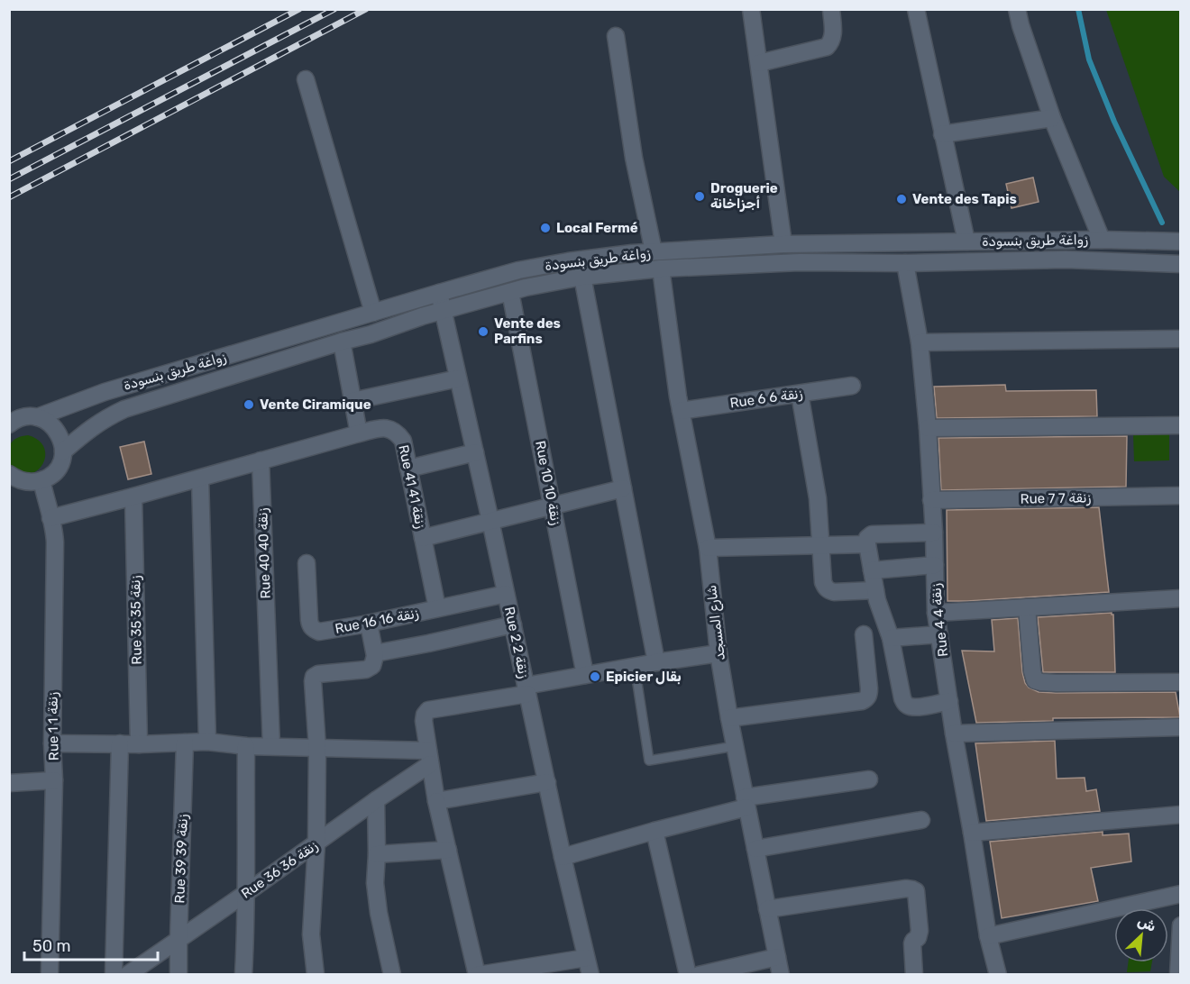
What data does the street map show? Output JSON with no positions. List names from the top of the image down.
{
  "streets": {
    "street": [
      "زواغة طريق بنسودة",
      "Rue 6 زنقة 6",
      "Rue 10 زنقة 10",
      "Rue 41 زنقة 41",
      "Rue 7 زنقة 7",
      "Rue 40 زنقة 40",
      "Rue 35 زنقة 35",
      "Rue 4 زنقة 4",
      "Rue 16 زنقة 16",
      "شارع المسجد",
      "Rue 2 زنقة 2",
      "Rue 1 زنقة 1",
      "Rue 39 زنقة 39",
      "Rue 36 زنقة 36"
    ]
  },
  "crossings": [
    ["زواغة طريق بنسودة", "Rue 10 زنقة 10"],
    ["زواغة طريق بنسودة", "Rue 4 زنقة 4"],
    ["زواغة طريق بنسودة", "شارع المسجد"],
    ["زواغة طريق بنسودة", "Rue 2 زنقة 2"],
    ["Rue 6 زنقة 6", "شارع المسجد"],
    ["Rue 41 زنقة 41", "Rue 16 زنقة 16"],
    ["Rue 7 زنقة 7", "Rue 4 زنقة 4"],
    ["Rue 16 زنقة 16", "Rue 2 زنقة 2"],
    ["Rue 39 زنقة 39", "Rue 36 زنقة 36"]
  ],
  "places": [
    "Droguerie أجزاخانة",
    "Vente des Tapis",
    "Local Fermé",
    "Vente des Parfins",
    "Vente Ciramique",
    "Epicier بقال"
  ],
  "scale_bar": "50 m",
  "north": "top right"
}
